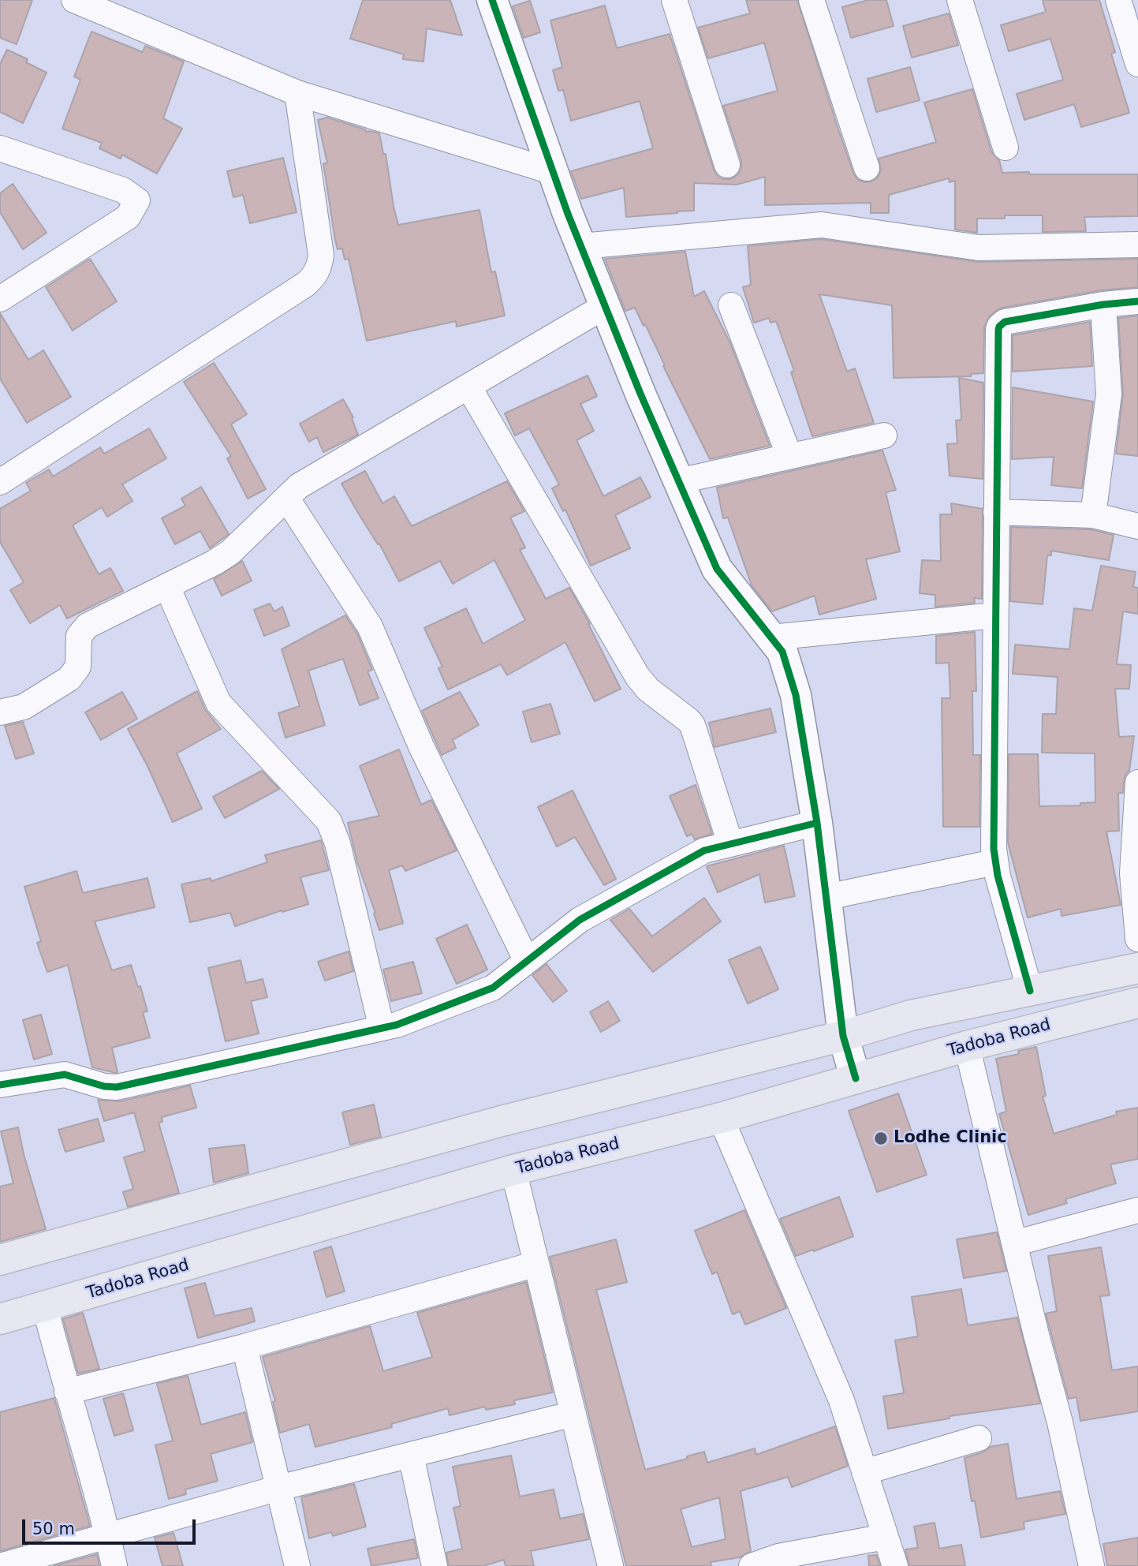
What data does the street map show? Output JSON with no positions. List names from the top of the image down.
{
  "streets": {
    "main road": ["Tadoba Road"]
  },
  "places": ["Lodhe Clinic"],
  "scale_bar": "50 m"
}
